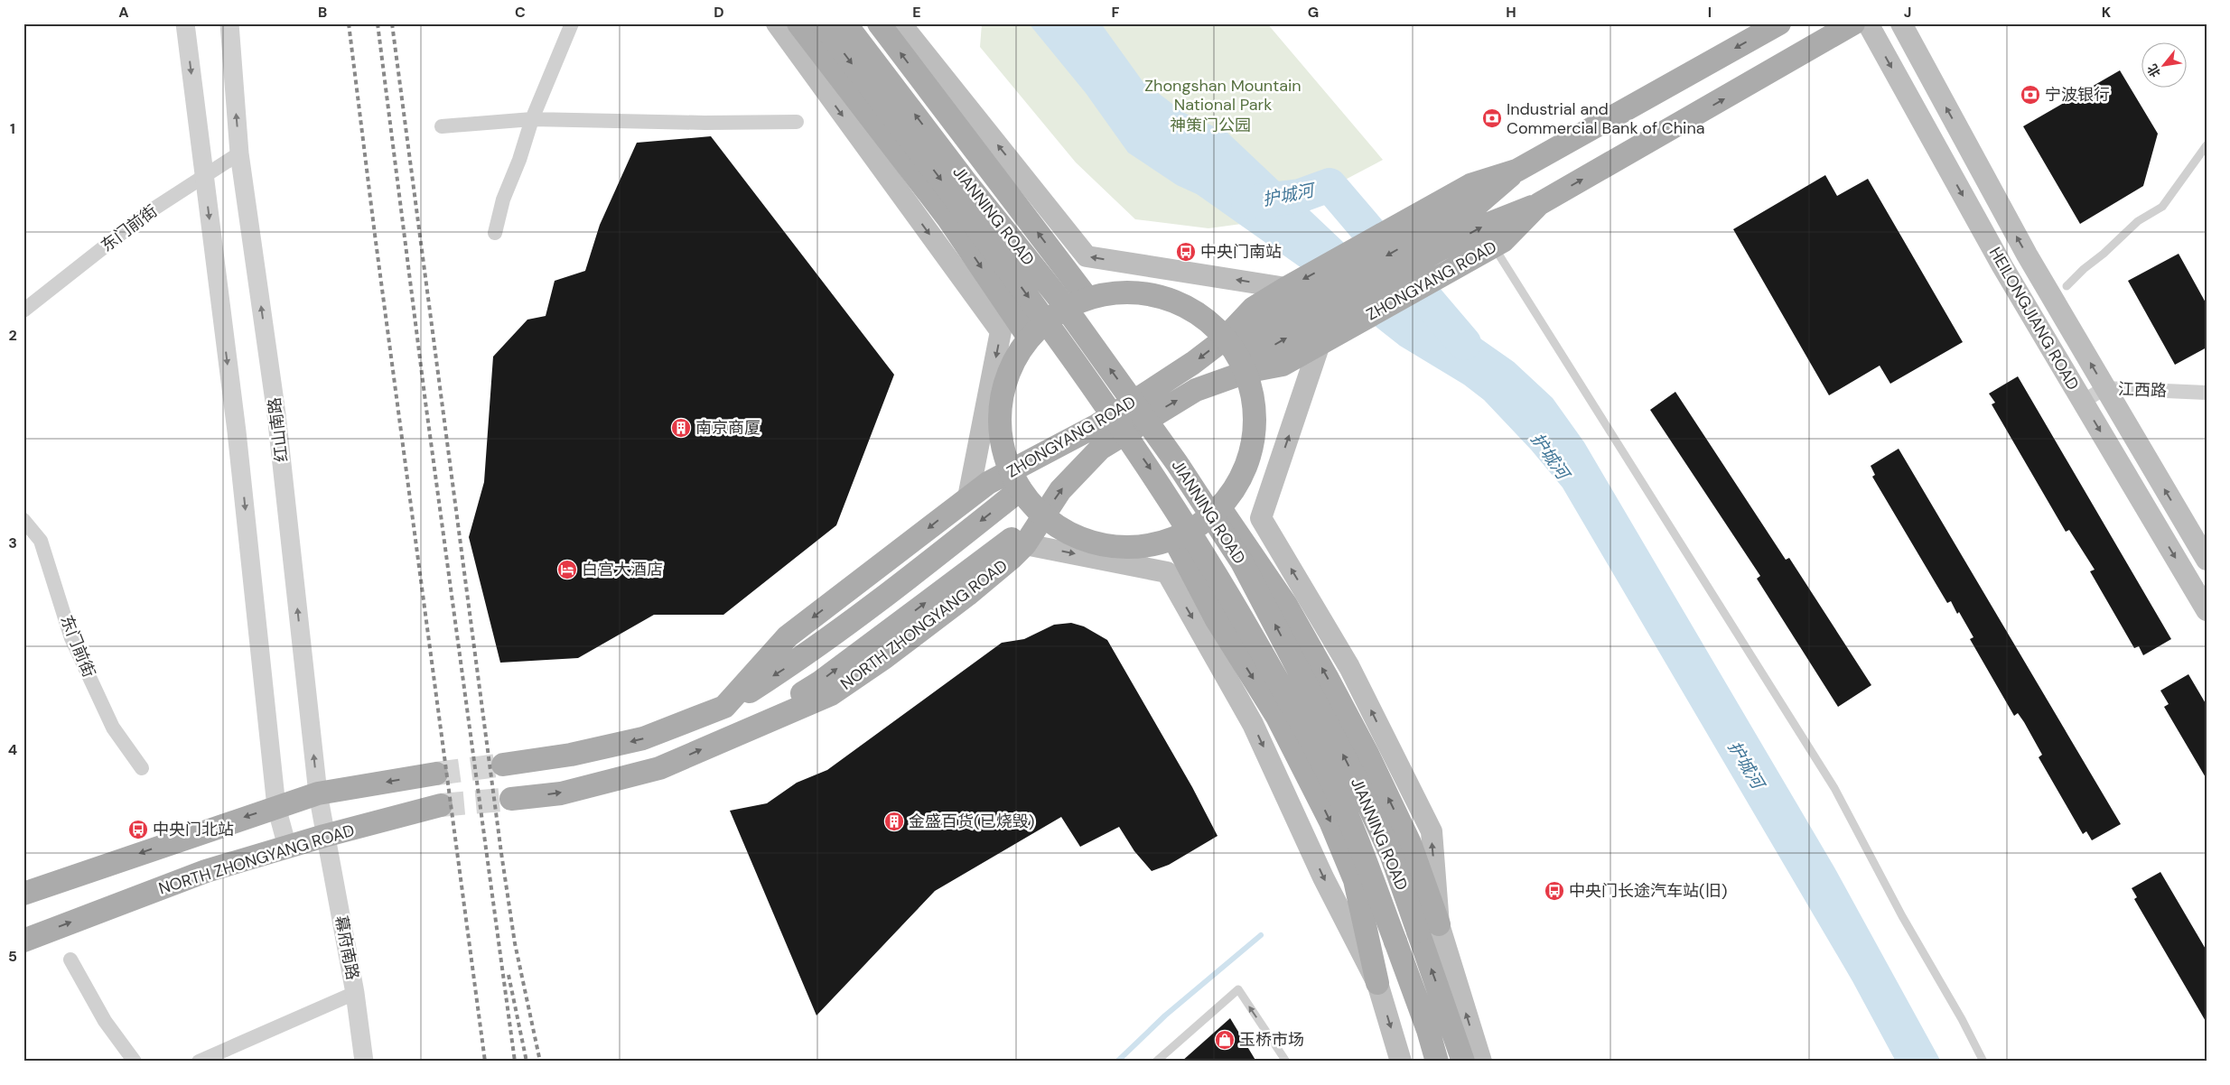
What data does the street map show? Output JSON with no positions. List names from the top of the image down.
{
  "streets": {
    "main road": [
      "JIANNING ROAD",
      "ZHONGYANG ROAD",
      "HEILONGJIANG ROAD",
      "NORTH ZHONGYANG ROAD"
    ],
    "street": [
      "东门前街",
      "江西路",
      "红山南路",
      "幕府南路"
    ]
  },
  "crossings": [
    ["东门前街", "红山南路"],
    ["ZHONGYANG ROAD", "NORTH ZHONGYANG ROAD"],
    ["HEILONGJIANG ROAD", "江西路"],
    ["红山南路", "NORTH ZHONGYANG ROAD"],
    ["红山南路", "幕府南路"],
    ["NORTH ZHONGYANG ROAD", "幕府南路"]
  ],
  "water": ["护城河"],
  "parks": ["Zhongshan Mountain National Park", "神策门公园"],
  "places": {
    "bank": ["宁波银行", "Industrial and Commercial Bank of China"],
    "bus stop": ["中央门南站", "中央门北站", "中央门长途汽车站(旧)"],
    "building": ["南京商厦", "金盛百货(已烧毁)"],
    "hotel": ["白宫大酒店"],
    "shop": ["玉桥市场"]
  },
  "north": "bottom left",
  "grid": {
    "columns": [
      "A",
      "B",
      "C",
      "D",
      "E",
      "F",
      "G",
      "H",
      "I",
      "J",
      "K"
    ],
    "rows": [
      "1",
      "2",
      "3",
      "4",
      "5"
    ]
  }
}
